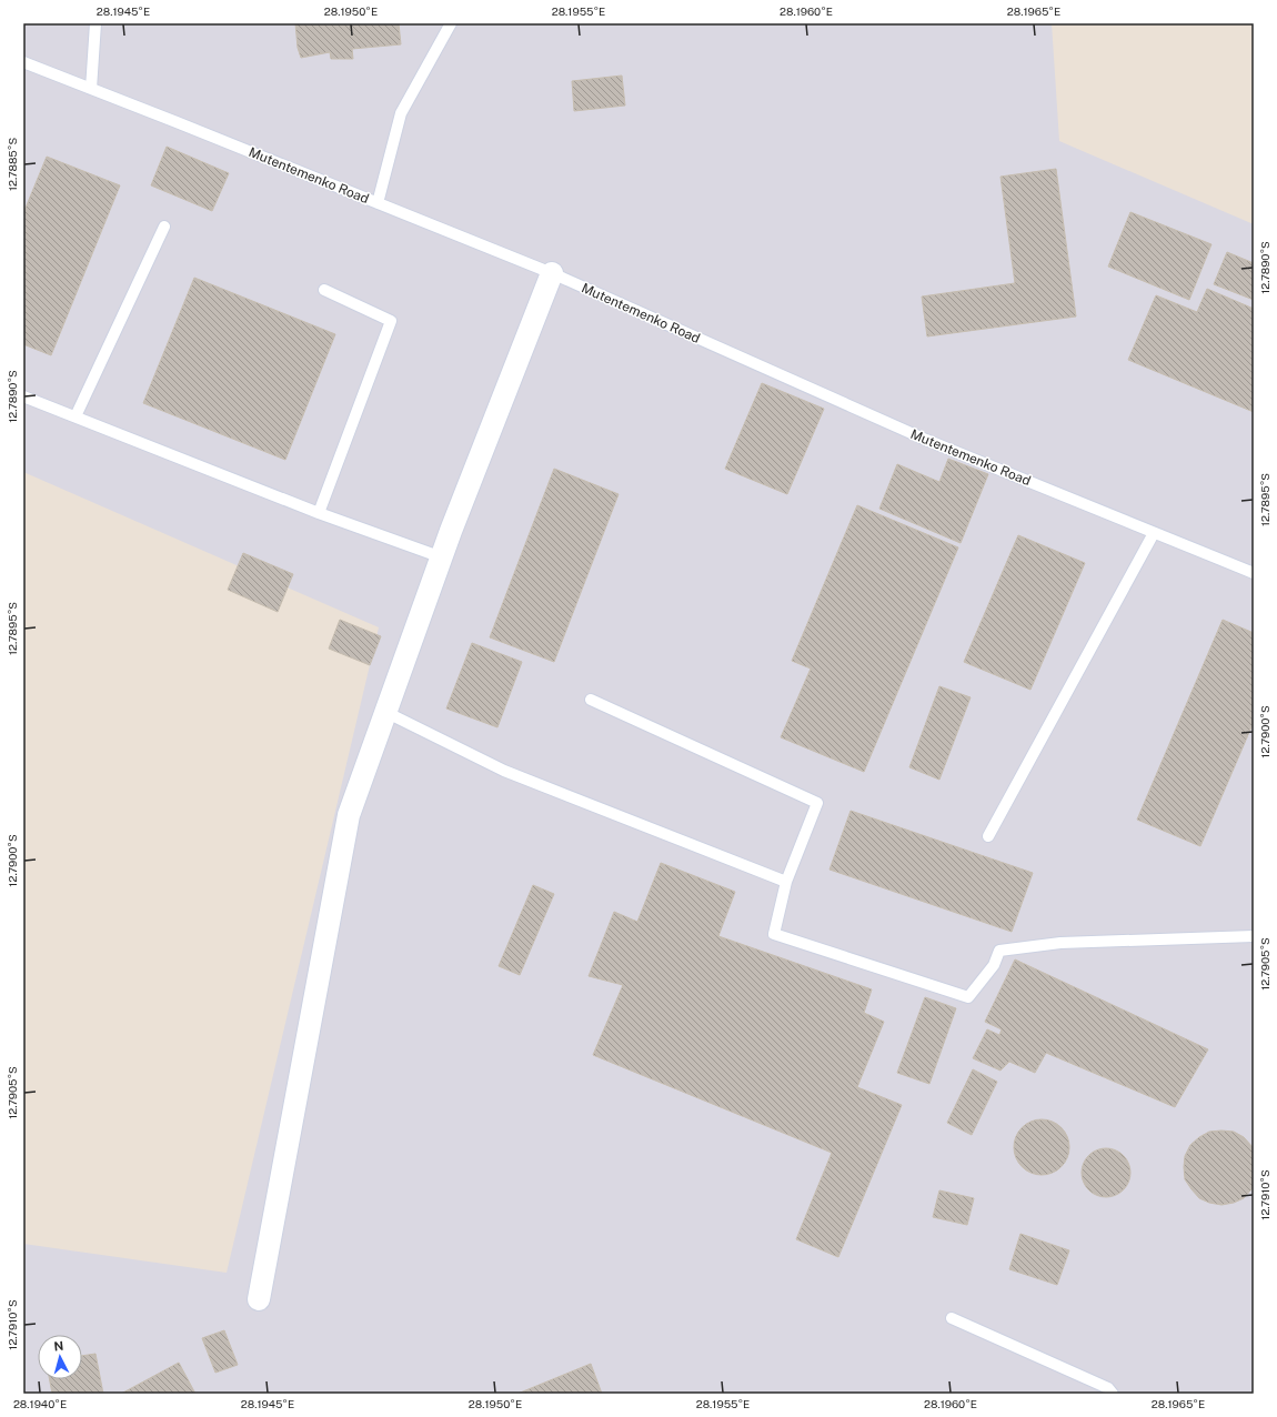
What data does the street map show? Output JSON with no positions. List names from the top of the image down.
{
  "streets": {
    "lane": ["Mutentemenko Road"]
  },
  "north": "top",
  "coordinates": [
    "28.1945°E",
    "28.1950°E",
    "28.1955°E",
    "28.1960°E",
    "28.1965°E",
    "12.7885°S",
    "12.7890°S",
    "12.7895°S",
    "12.7900°S",
    "12.7905°S",
    "12.7910°S",
    "28.1940°E"
  ]
}
